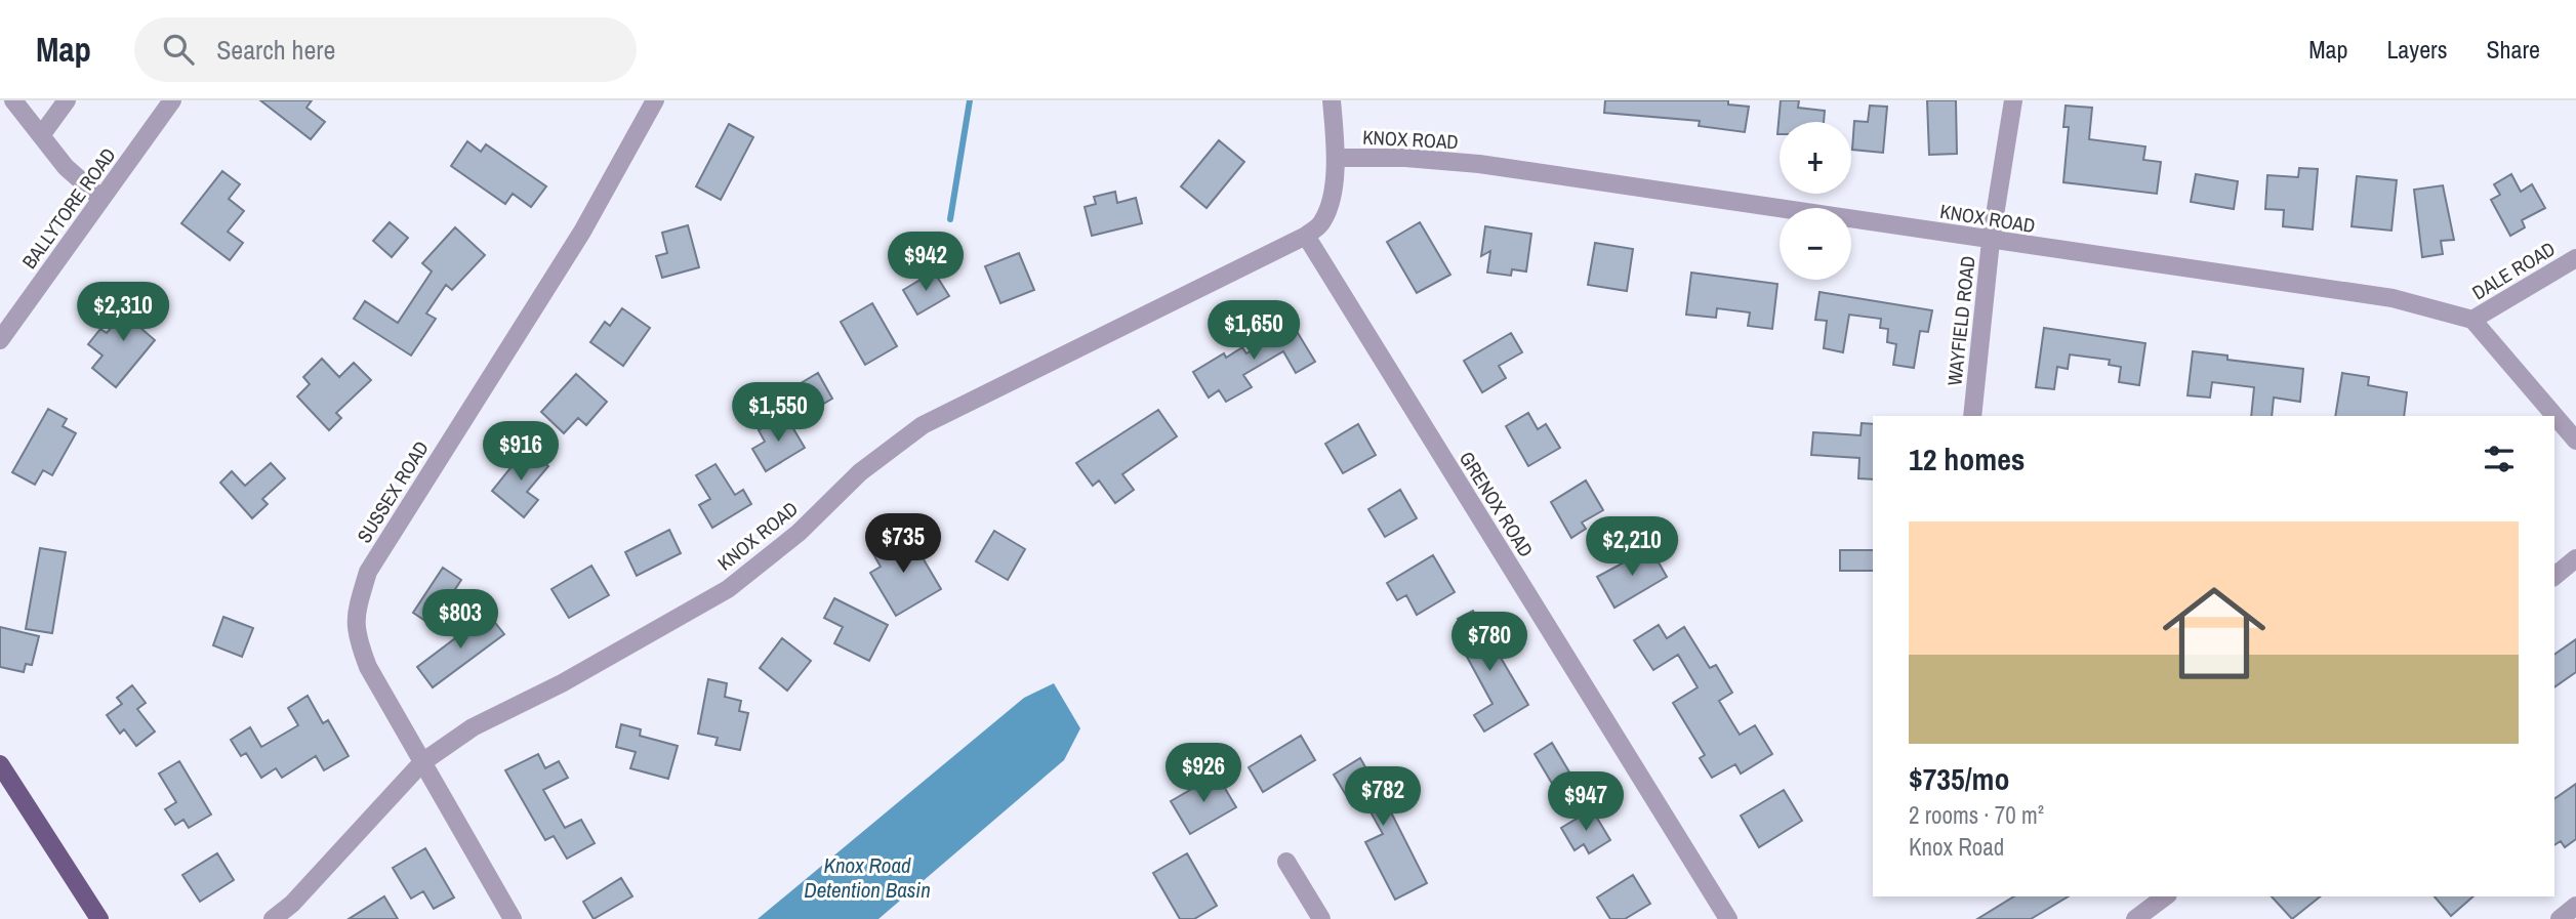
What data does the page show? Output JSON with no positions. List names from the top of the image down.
{
  "streets": {
    "street": [
      "KNOX ROAD",
      "BALLYTORE ROAD",
      "DALE ROAD",
      "WAYFIELD ROAD",
      "SUSSEX ROAD",
      "GRENOX ROAD"
    ]
  },
  "crossings": [
    ["KNOX ROAD", "DALE ROAD"],
    ["KNOX ROAD", "WAYFIELD ROAD"],
    ["KNOX ROAD", "SUSSEX ROAD"],
    ["KNOX ROAD", "GRENOX ROAD"]
  ],
  "water": ["Knox Road Detention Basin"],
  "page": {
    "header": "Map",
    "search": "Search here",
    "nav": ["Map", "Layers", "Share"],
    "map_buttons": ["+", "−"],
    "price": [
      "$942",
      "$2,310",
      "$1,650",
      "$1,550",
      "$916",
      "$735",
      "$2,210",
      "$803",
      "$780",
      "$926",
      "$782",
      "$947"
    ],
    "heading": "12 homes",
    "list": [
      {
        "name": "$735/mo",
        "note": "2 rooms · 70 m² · Knox Road"
      }
    ]
  }
}
